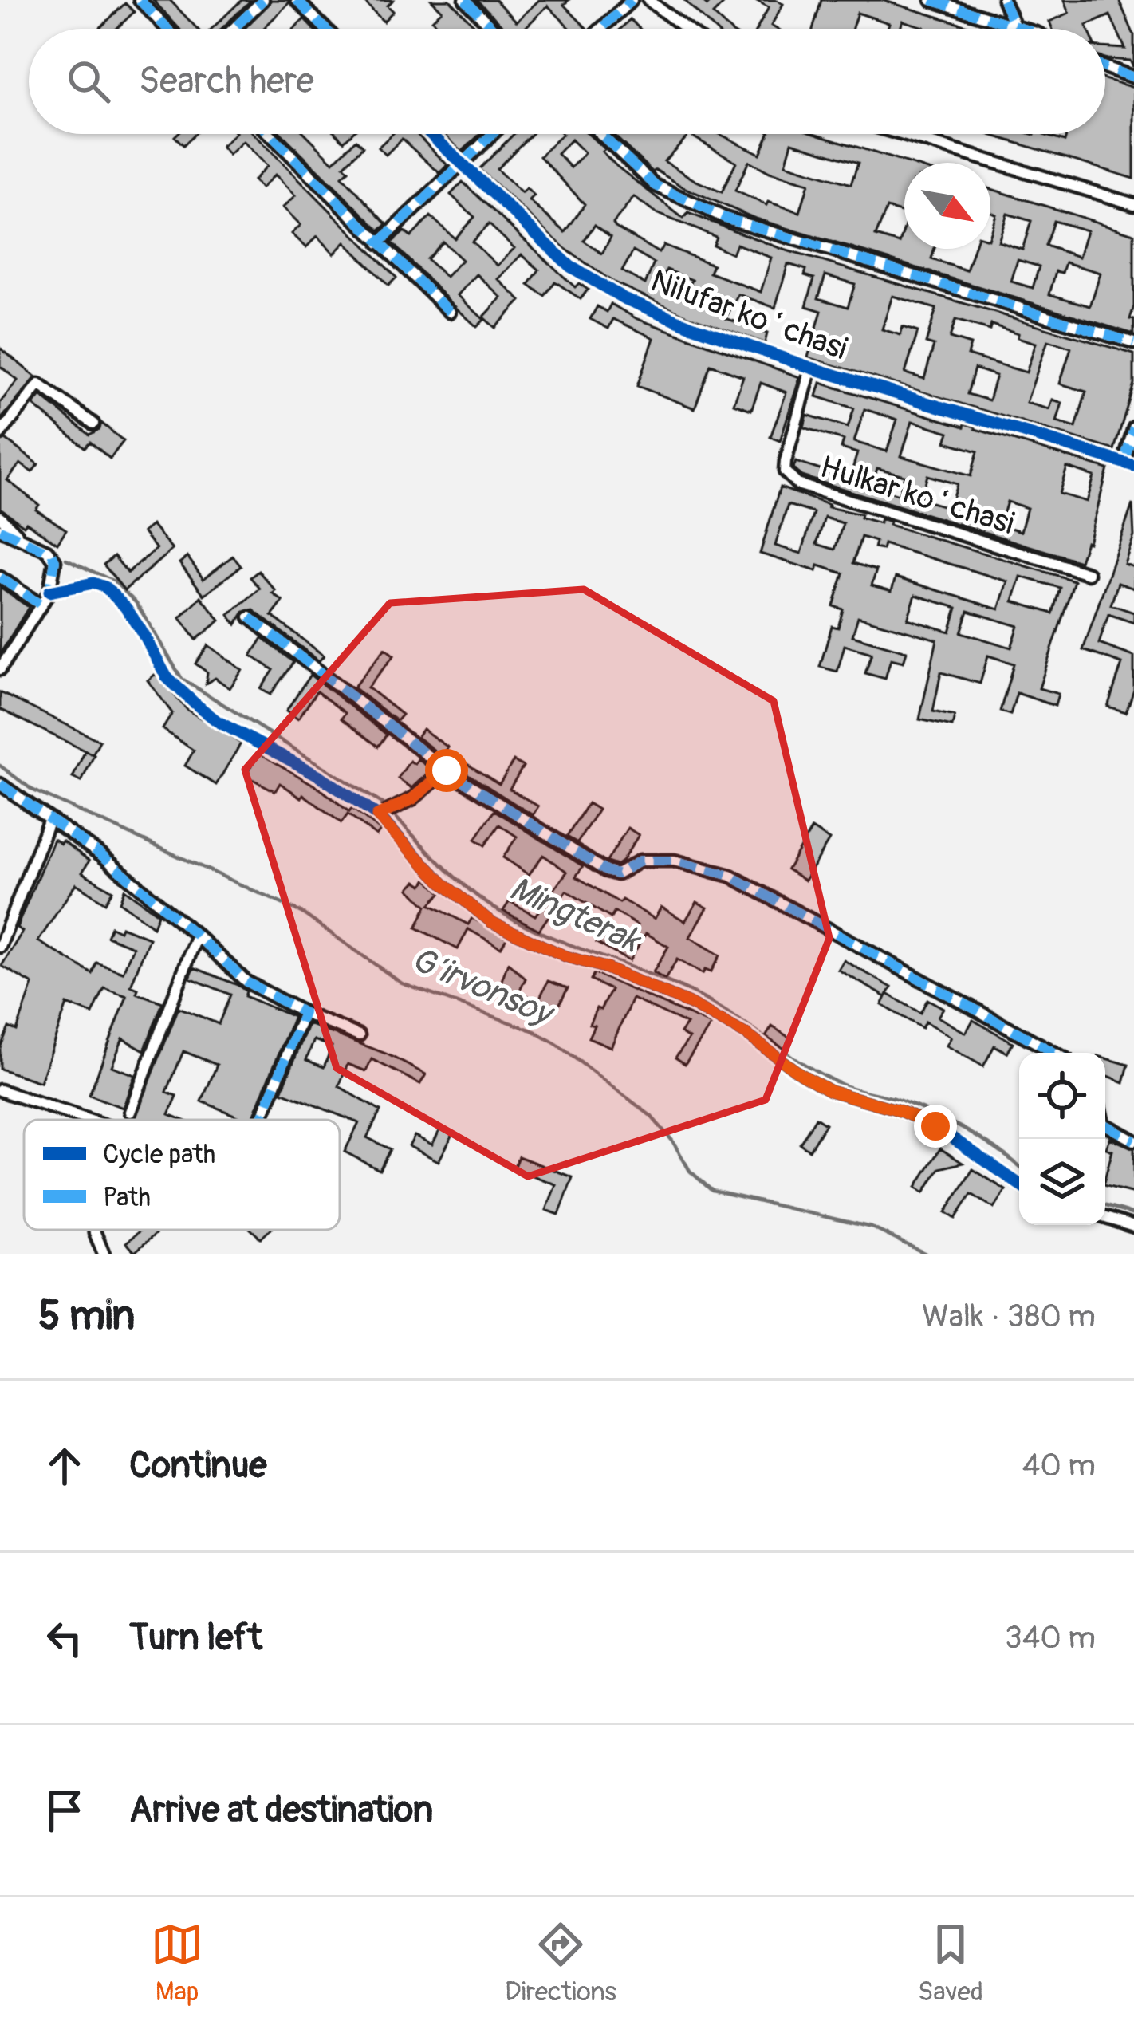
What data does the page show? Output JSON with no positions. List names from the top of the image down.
{
  "streets": {
    "street": ["Nilufar koʻchasi", "Hulkar koʻchasi"]
  },
  "crossings": [
    ["Nilufar koʻchasi", "Hulkar koʻchasi"]
  ],
  "water": ["Mingterak", "G‘irvonsoy"],
  "legend": ["Cycle path", "Path"],
  "north": "bottom right",
  "page": {
    "search": "Search here",
    "heading": ["5 min", "Walk · 380 m"],
    "list": [
      ["Continue", "40 m"],
      ["Turn left", "340 m"],
      "Arrive at destination"
    ],
    "nav": ["Map", "Directions", "Saved"]
  }
}
